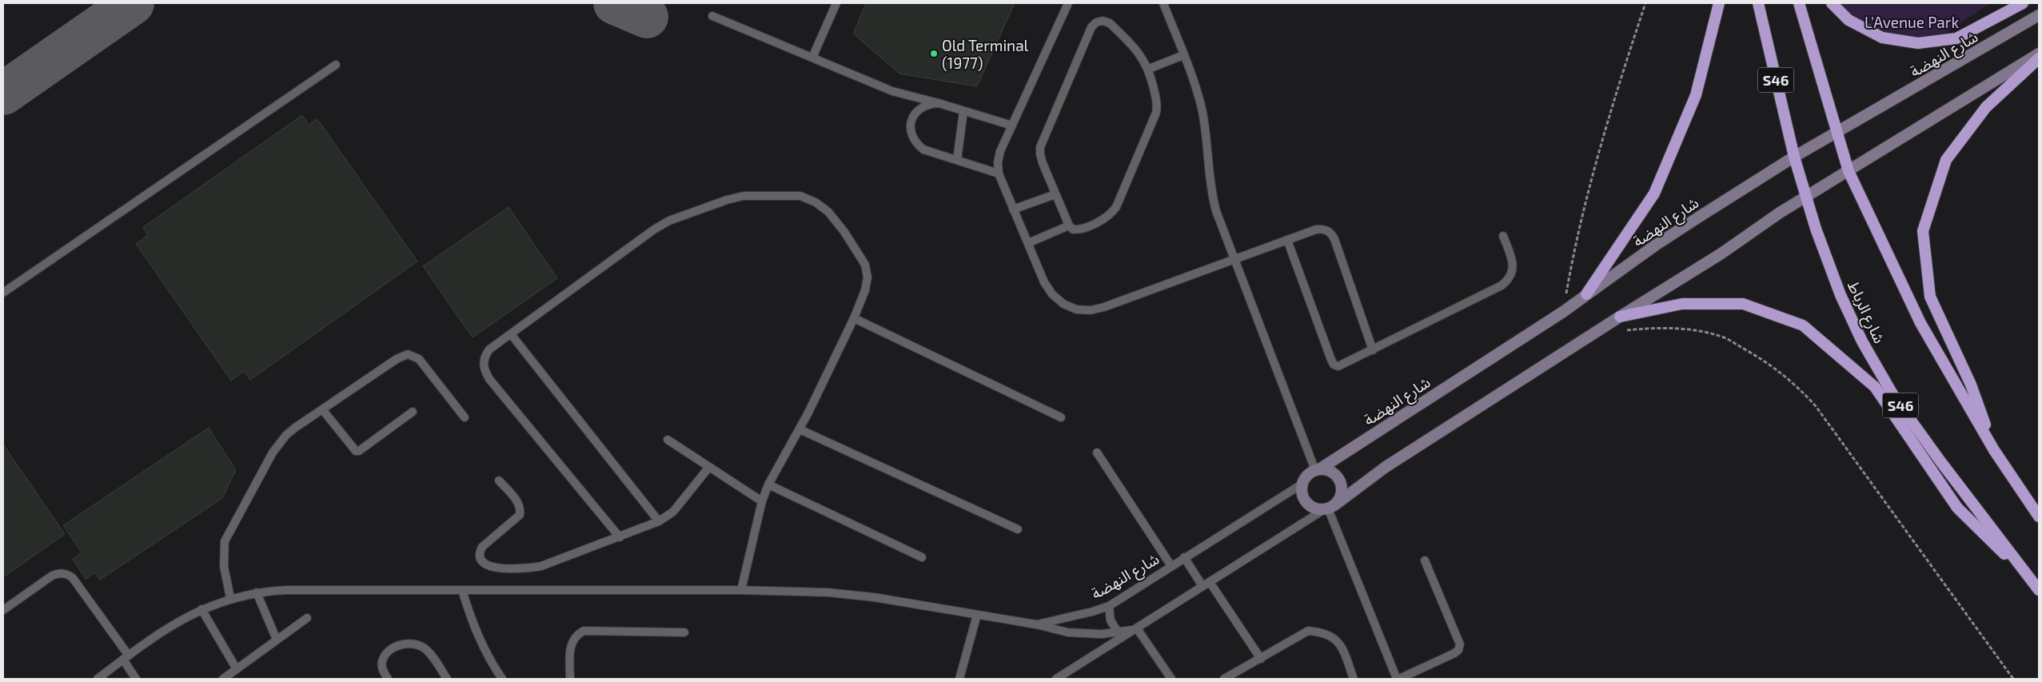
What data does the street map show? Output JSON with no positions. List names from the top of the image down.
{
  "streets": {
    "highway": ["S46", "شارع الرباط"],
    "main road": ["شارع النهضة"]
  },
  "crossings": [
    ["شارع النهضة", "شارع الرباط"]
  ],
  "parks": ["L'Avenue Park"],
  "places": ["Old Terminal (1977)"]
}
